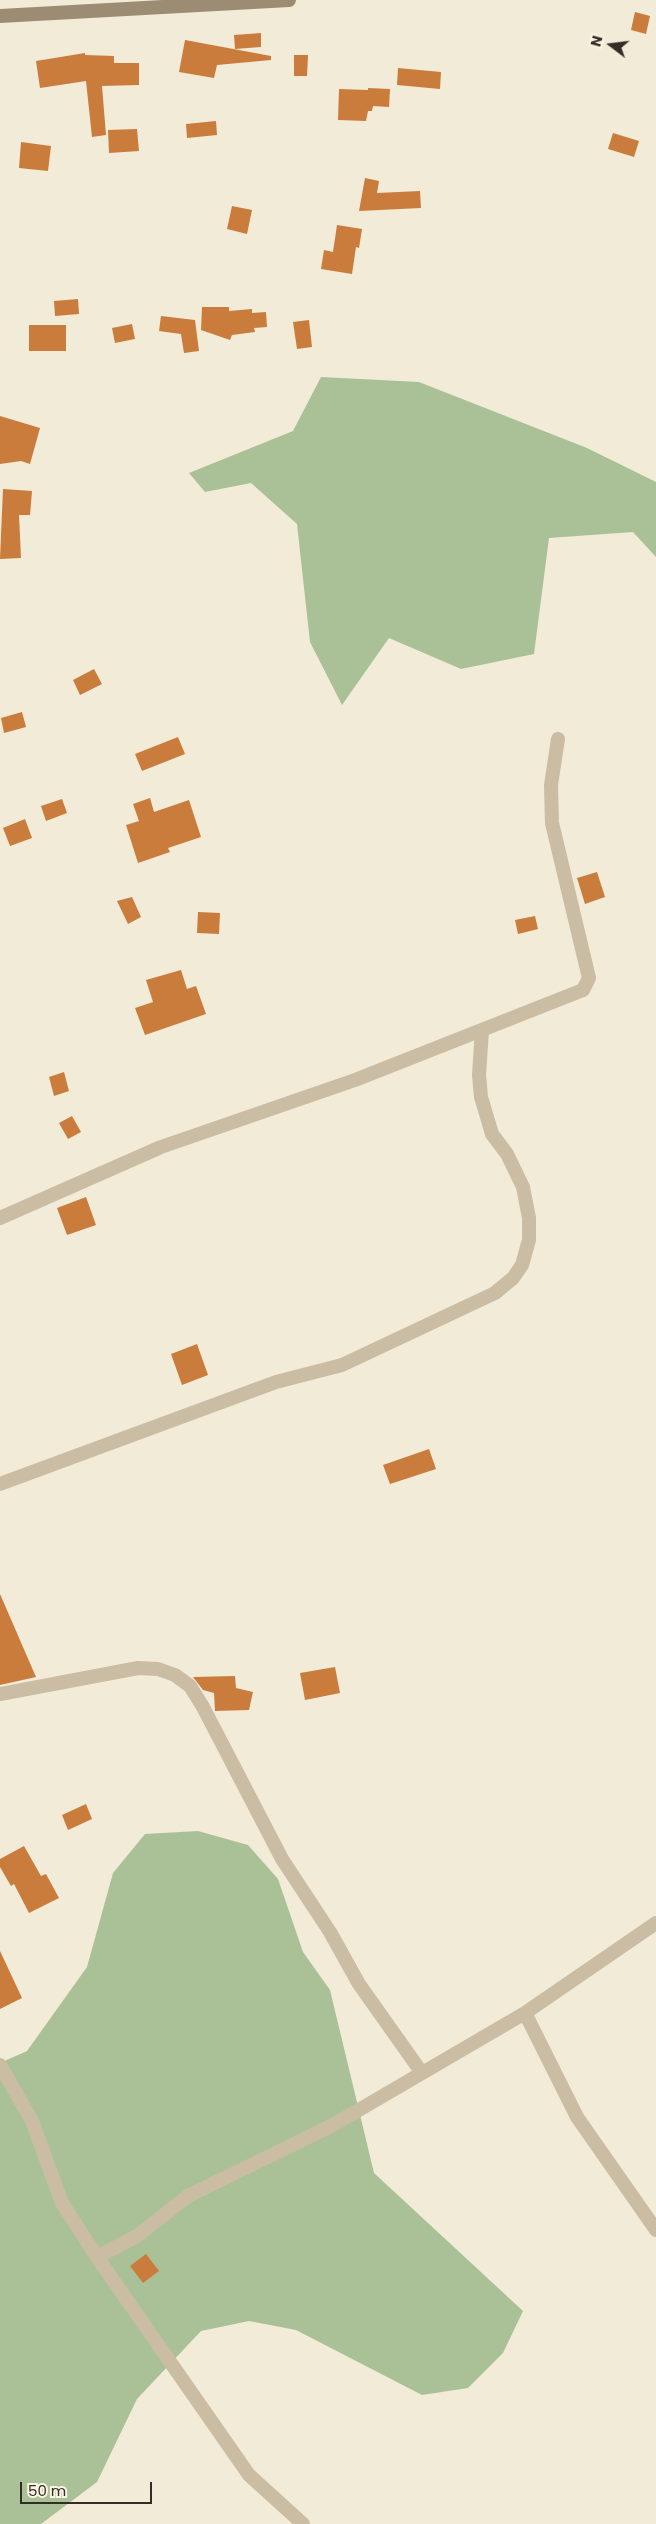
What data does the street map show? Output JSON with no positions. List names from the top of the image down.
{
  "scale_bar": "50 m",
  "north": "left"
}
